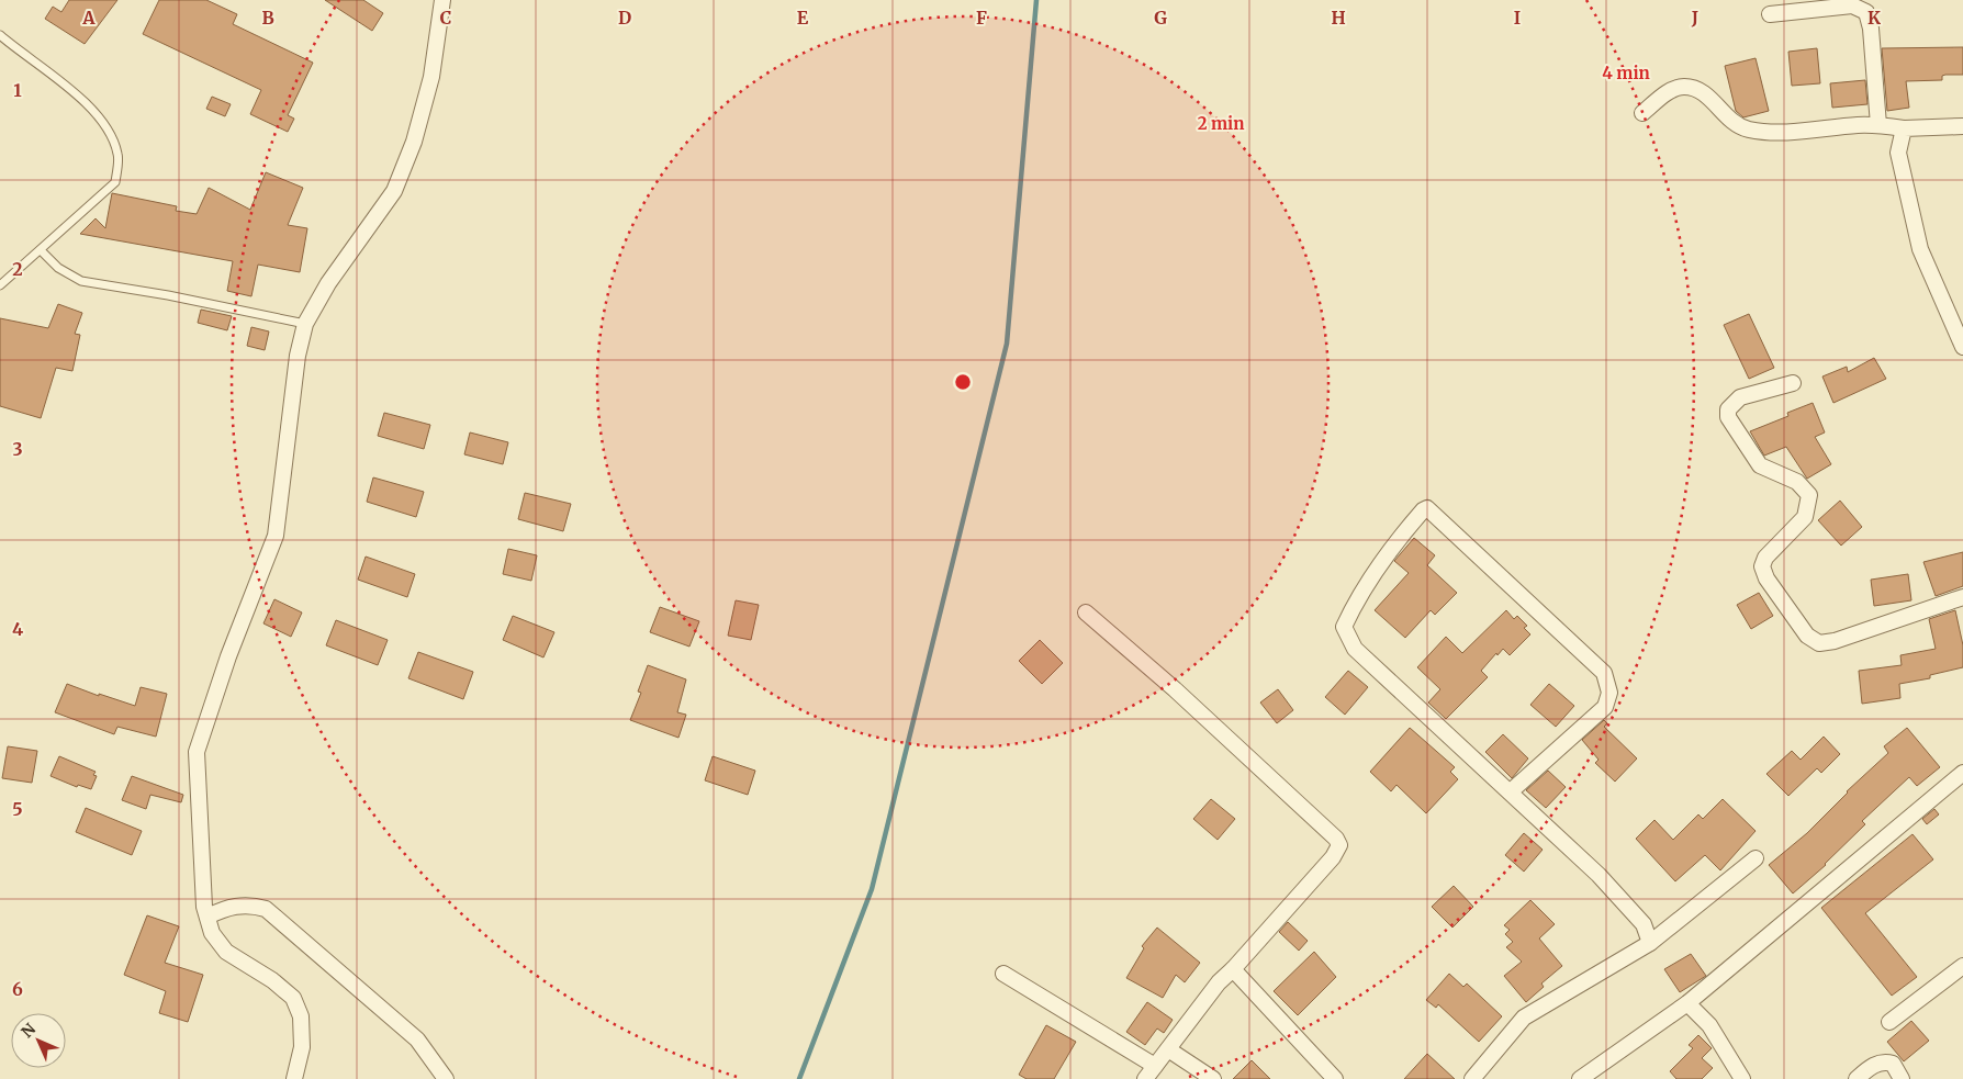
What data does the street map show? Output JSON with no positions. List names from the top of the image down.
{
  "north": "top left",
  "grid": {
    "columns": [
      "A",
      "B",
      "C",
      "D",
      "E",
      "F",
      "G",
      "H",
      "I",
      "J",
      "K"
    ],
    "rows": [
      "1",
      "2",
      "3",
      "4",
      "5",
      "6"
    ]
  },
  "rings": ["4 min", "2 min"]
}
